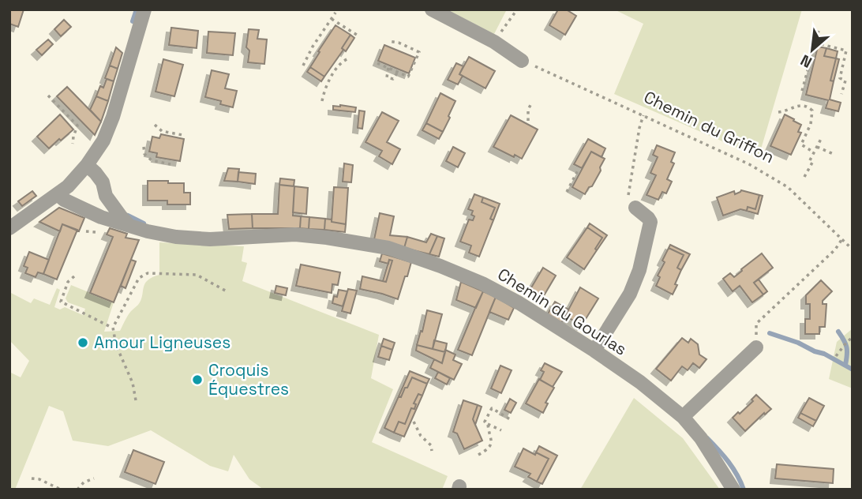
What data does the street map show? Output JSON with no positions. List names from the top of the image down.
{
  "streets": {
    "street": ["Chemin du Gourlas"],
    "path": ["Chemin du Griffon"]
  },
  "places": ["Amour Ligneuses", "Croquis Équestres"],
  "north": "bottom left"
}
